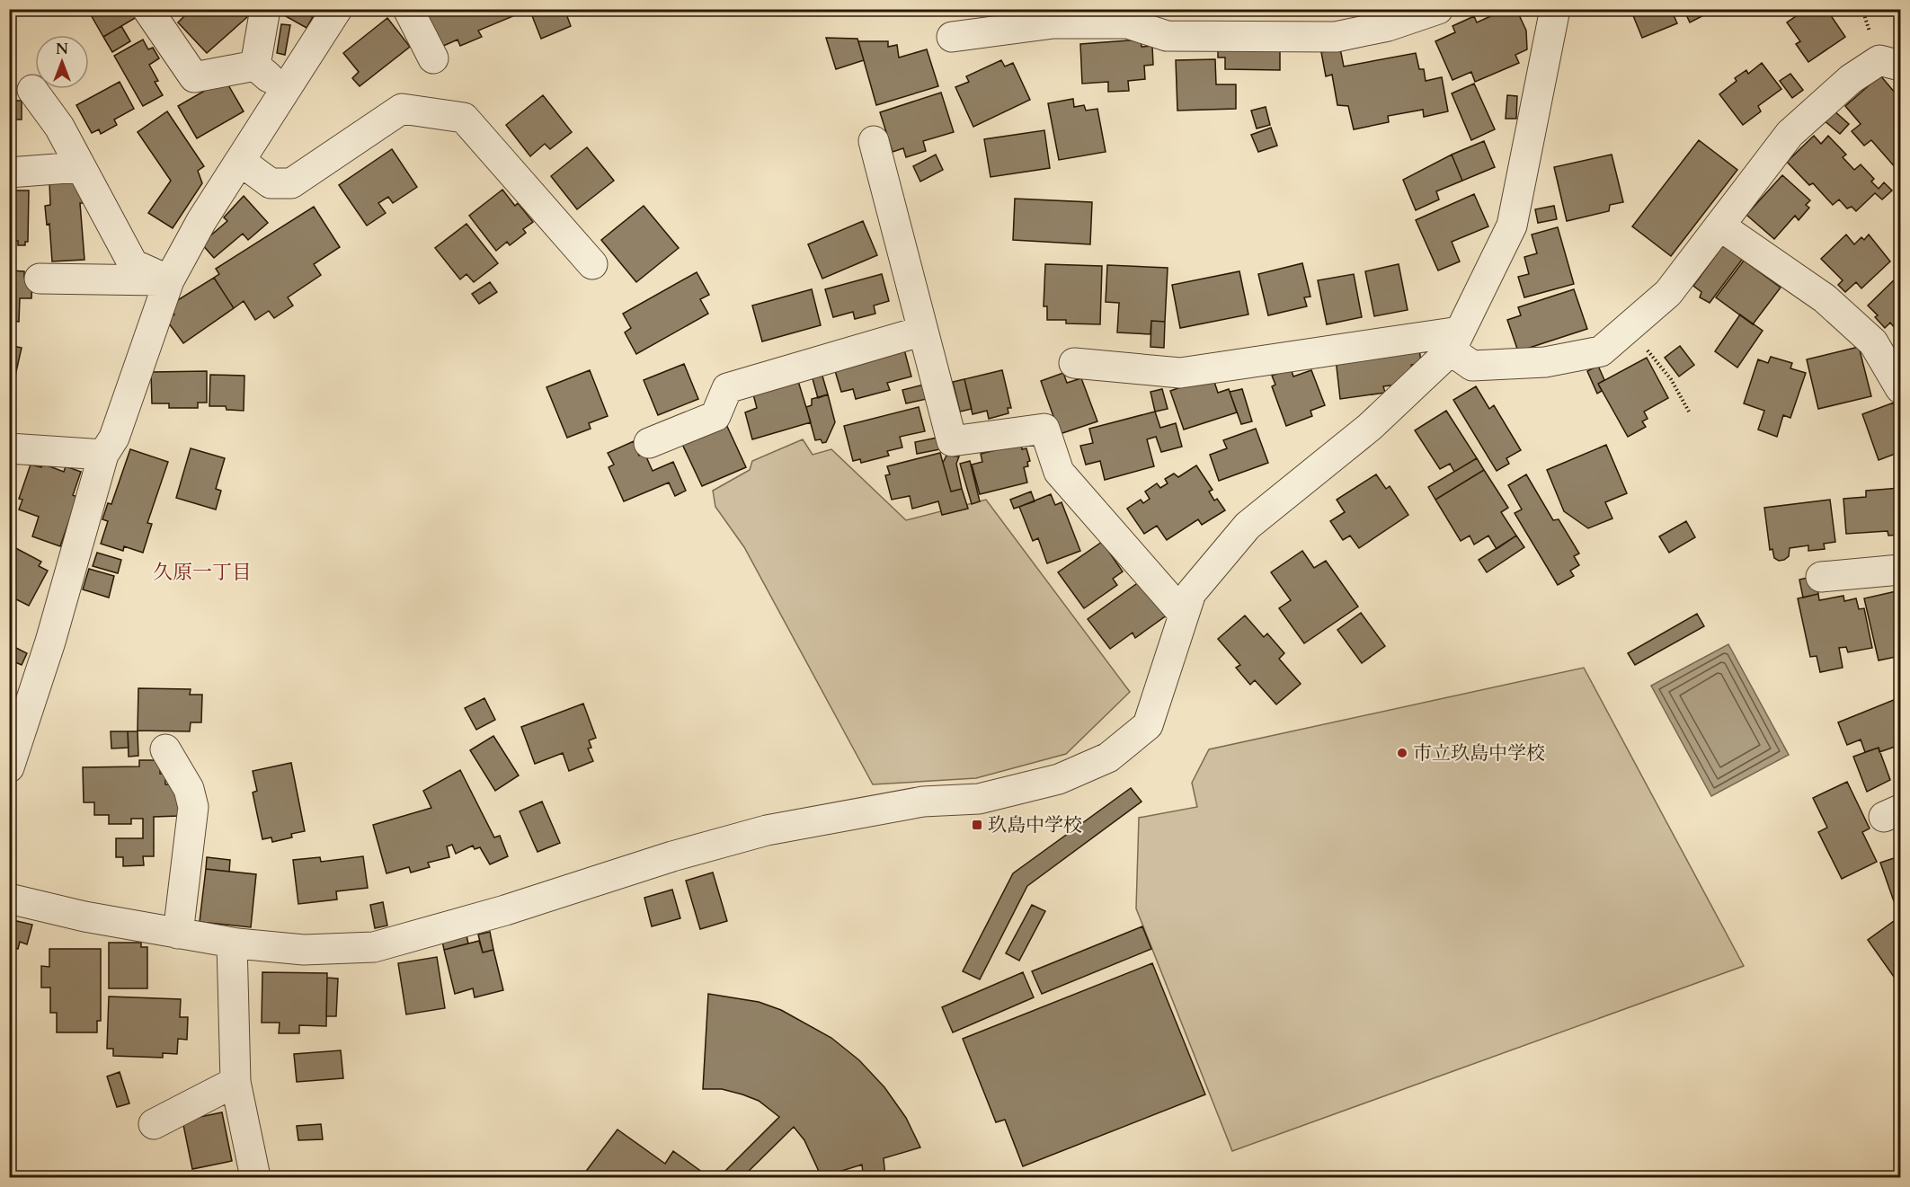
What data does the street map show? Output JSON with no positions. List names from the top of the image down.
{
  "districts": ["久原一丁目"],
  "places": {
    "other": ["市立玖島中学校"],
    "transit": ["玖島中学校"]
  },
  "north": "top"
}
